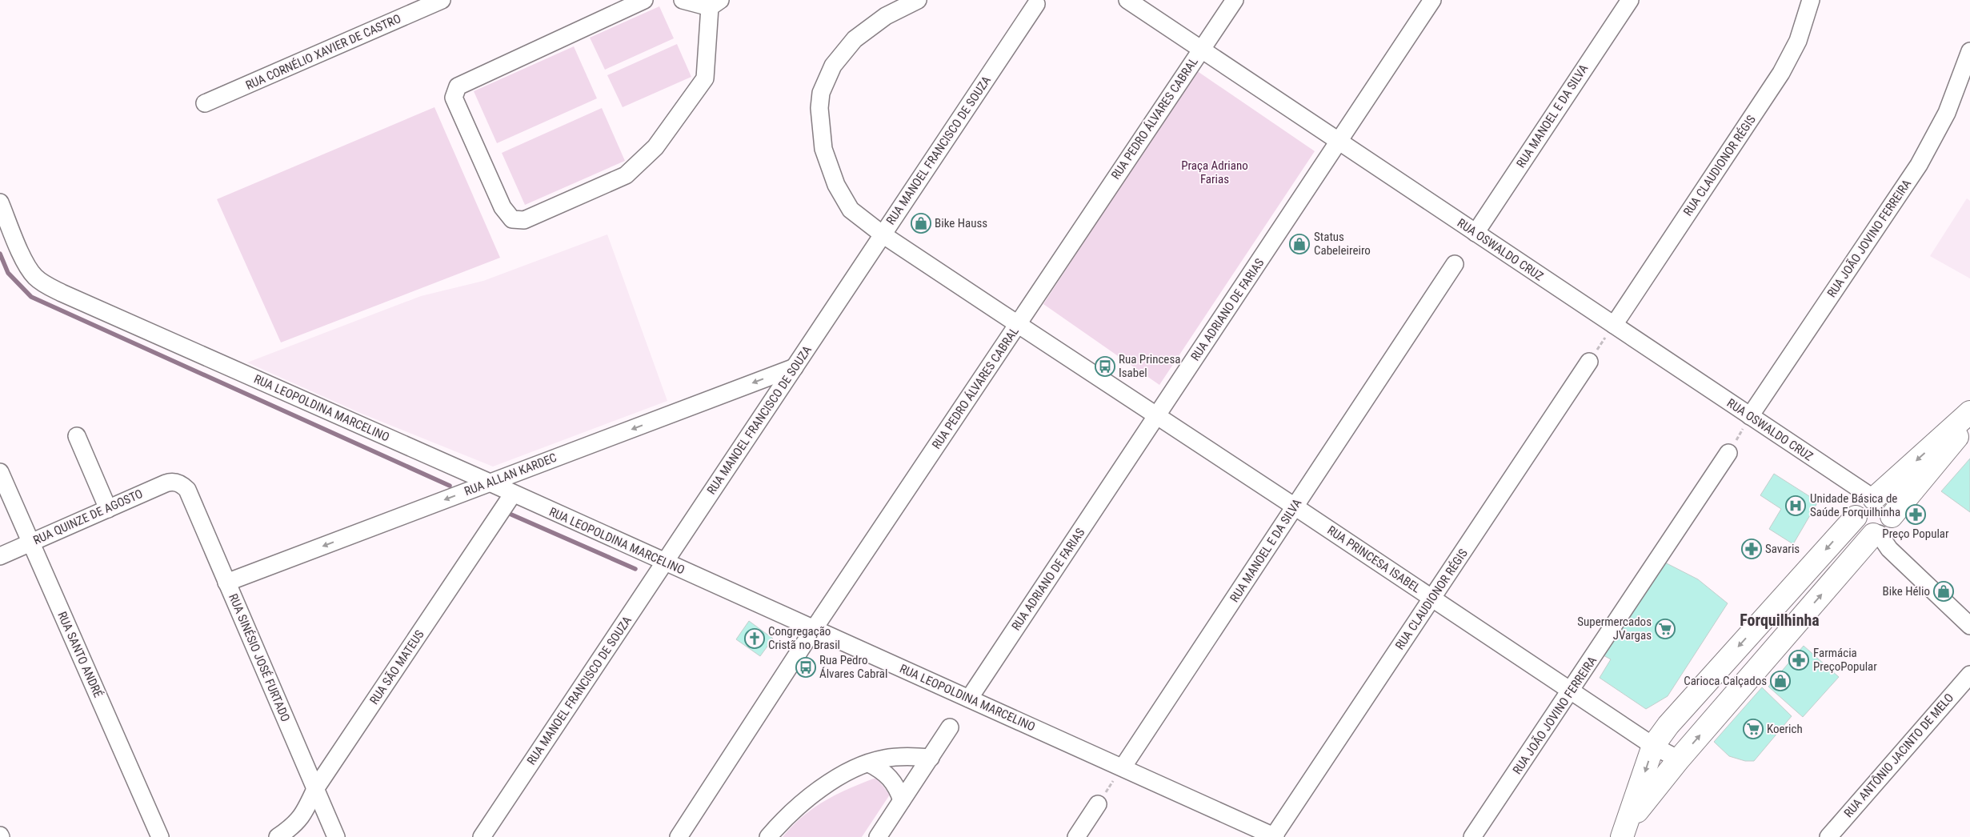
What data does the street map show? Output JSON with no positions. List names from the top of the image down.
{
  "streets": {
    "street": [
      "RUA CORNÉLIO XAVIER DE CASTRO",
      "RUA MANOEL E DA SILVA",
      "RUA PEDRO ÁLVARES CABRAL",
      "RUA MANOEL FRANCISCO DE SOUZA",
      "RUA CLAUDIONOR RÉGIS",
      "RUA JOÃO JOVINO FERREIRA",
      "RUA OSWALDO CRUZ",
      "RUA ADRIANO DE FARIAS",
      "RUA LEOPOLDINA MARCELINO",
      "RUA ALLAN KARDEC",
      "RUA QUINZE DE AGOSTO",
      "RUA PRINCESA ISABEL",
      "RUA SANTO ANDRÉ",
      "RUA SINÉSIO JOSÉ FURTADO",
      "RUA SÃO MATEUS",
      "RUA ANTÔNIO JACINTO DE MELO"
    ]
  },
  "crossings": [
    ["RUA MANOEL E DA SILVA", "RUA OSWALDO CRUZ"],
    ["RUA MANOEL E DA SILVA", "RUA LEOPOLDINA MARCELINO"],
    ["RUA MANOEL E DA SILVA", "RUA PRINCESA ISABEL"],
    ["RUA PEDRO ÁLVARES CABRAL", "RUA OSWALDO CRUZ"],
    ["RUA PEDRO ÁLVARES CABRAL", "RUA LEOPOLDINA MARCELINO"],
    ["RUA PEDRO ÁLVARES CABRAL", "RUA PRINCESA ISABEL"],
    ["RUA MANOEL FRANCISCO DE SOUZA", "RUA LEOPOLDINA MARCELINO"],
    ["RUA MANOEL FRANCISCO DE SOUZA", "RUA ALLAN KARDEC"],
    ["RUA MANOEL FRANCISCO DE SOUZA", "RUA PRINCESA ISABEL"],
    ["RUA CLAUDIONOR RÉGIS", "RUA OSWALDO CRUZ"],
    ["RUA CLAUDIONOR RÉGIS", "RUA LEOPOLDINA MARCELINO"],
    ["RUA CLAUDIONOR RÉGIS", "RUA PRINCESA ISABEL"],
    ["RUA JOÃO JOVINO FERREIRA", "RUA OSWALDO CRUZ"],
    ["RUA JOÃO JOVINO FERREIRA", "RUA PRINCESA ISABEL"],
    ["RUA OSWALDO CRUZ", "RUA ADRIANO DE FARIAS"],
    ["RUA ADRIANO DE FARIAS", "RUA LEOPOLDINA MARCELINO"],
    ["RUA ADRIANO DE FARIAS", "RUA PRINCESA ISABEL"],
    ["RUA LEOPOLDINA MARCELINO", "RUA ALLAN KARDEC"],
    ["RUA LEOPOLDINA MARCELINO", "RUA SÃO MATEUS"],
    ["RUA ALLAN KARDEC", "RUA SINÉSIO JOSÉ FURTADO"],
    ["RUA QUINZE DE AGOSTO", "RUA SANTO ANDRÉ"],
    ["RUA QUINZE DE AGOSTO", "RUA SINÉSIO JOSÉ FURTADO"],
    ["RUA SINÉSIO JOSÉ FURTADO", "RUA SÃO MATEUS"]
  ],
  "one_way": ["RUA ALLAN KARDEC"],
  "districts": ["Forquilhinha"],
  "parks": ["Praça Adriano Farias"],
  "places": {
    "shop": [
      "Bike Hauss",
      "Status Cabeleireiro",
      "Bike Hélio",
      "Carioca Calçados"
    ],
    "bus stop": ["Rua Princesa Isabel", "Rua Pedro Álvares Cabral"],
    "hospital": ["Unidade Básica de Saúde Forquilhinha"],
    "pharmacy": ["Preço Popular", "Savaris", "Farmácia PreçoPopular"],
    "supermarket": ["Supermercados JVargas", "Koerich"],
    "church": ["Congregação Cristã no Brasil"]
  }
}
